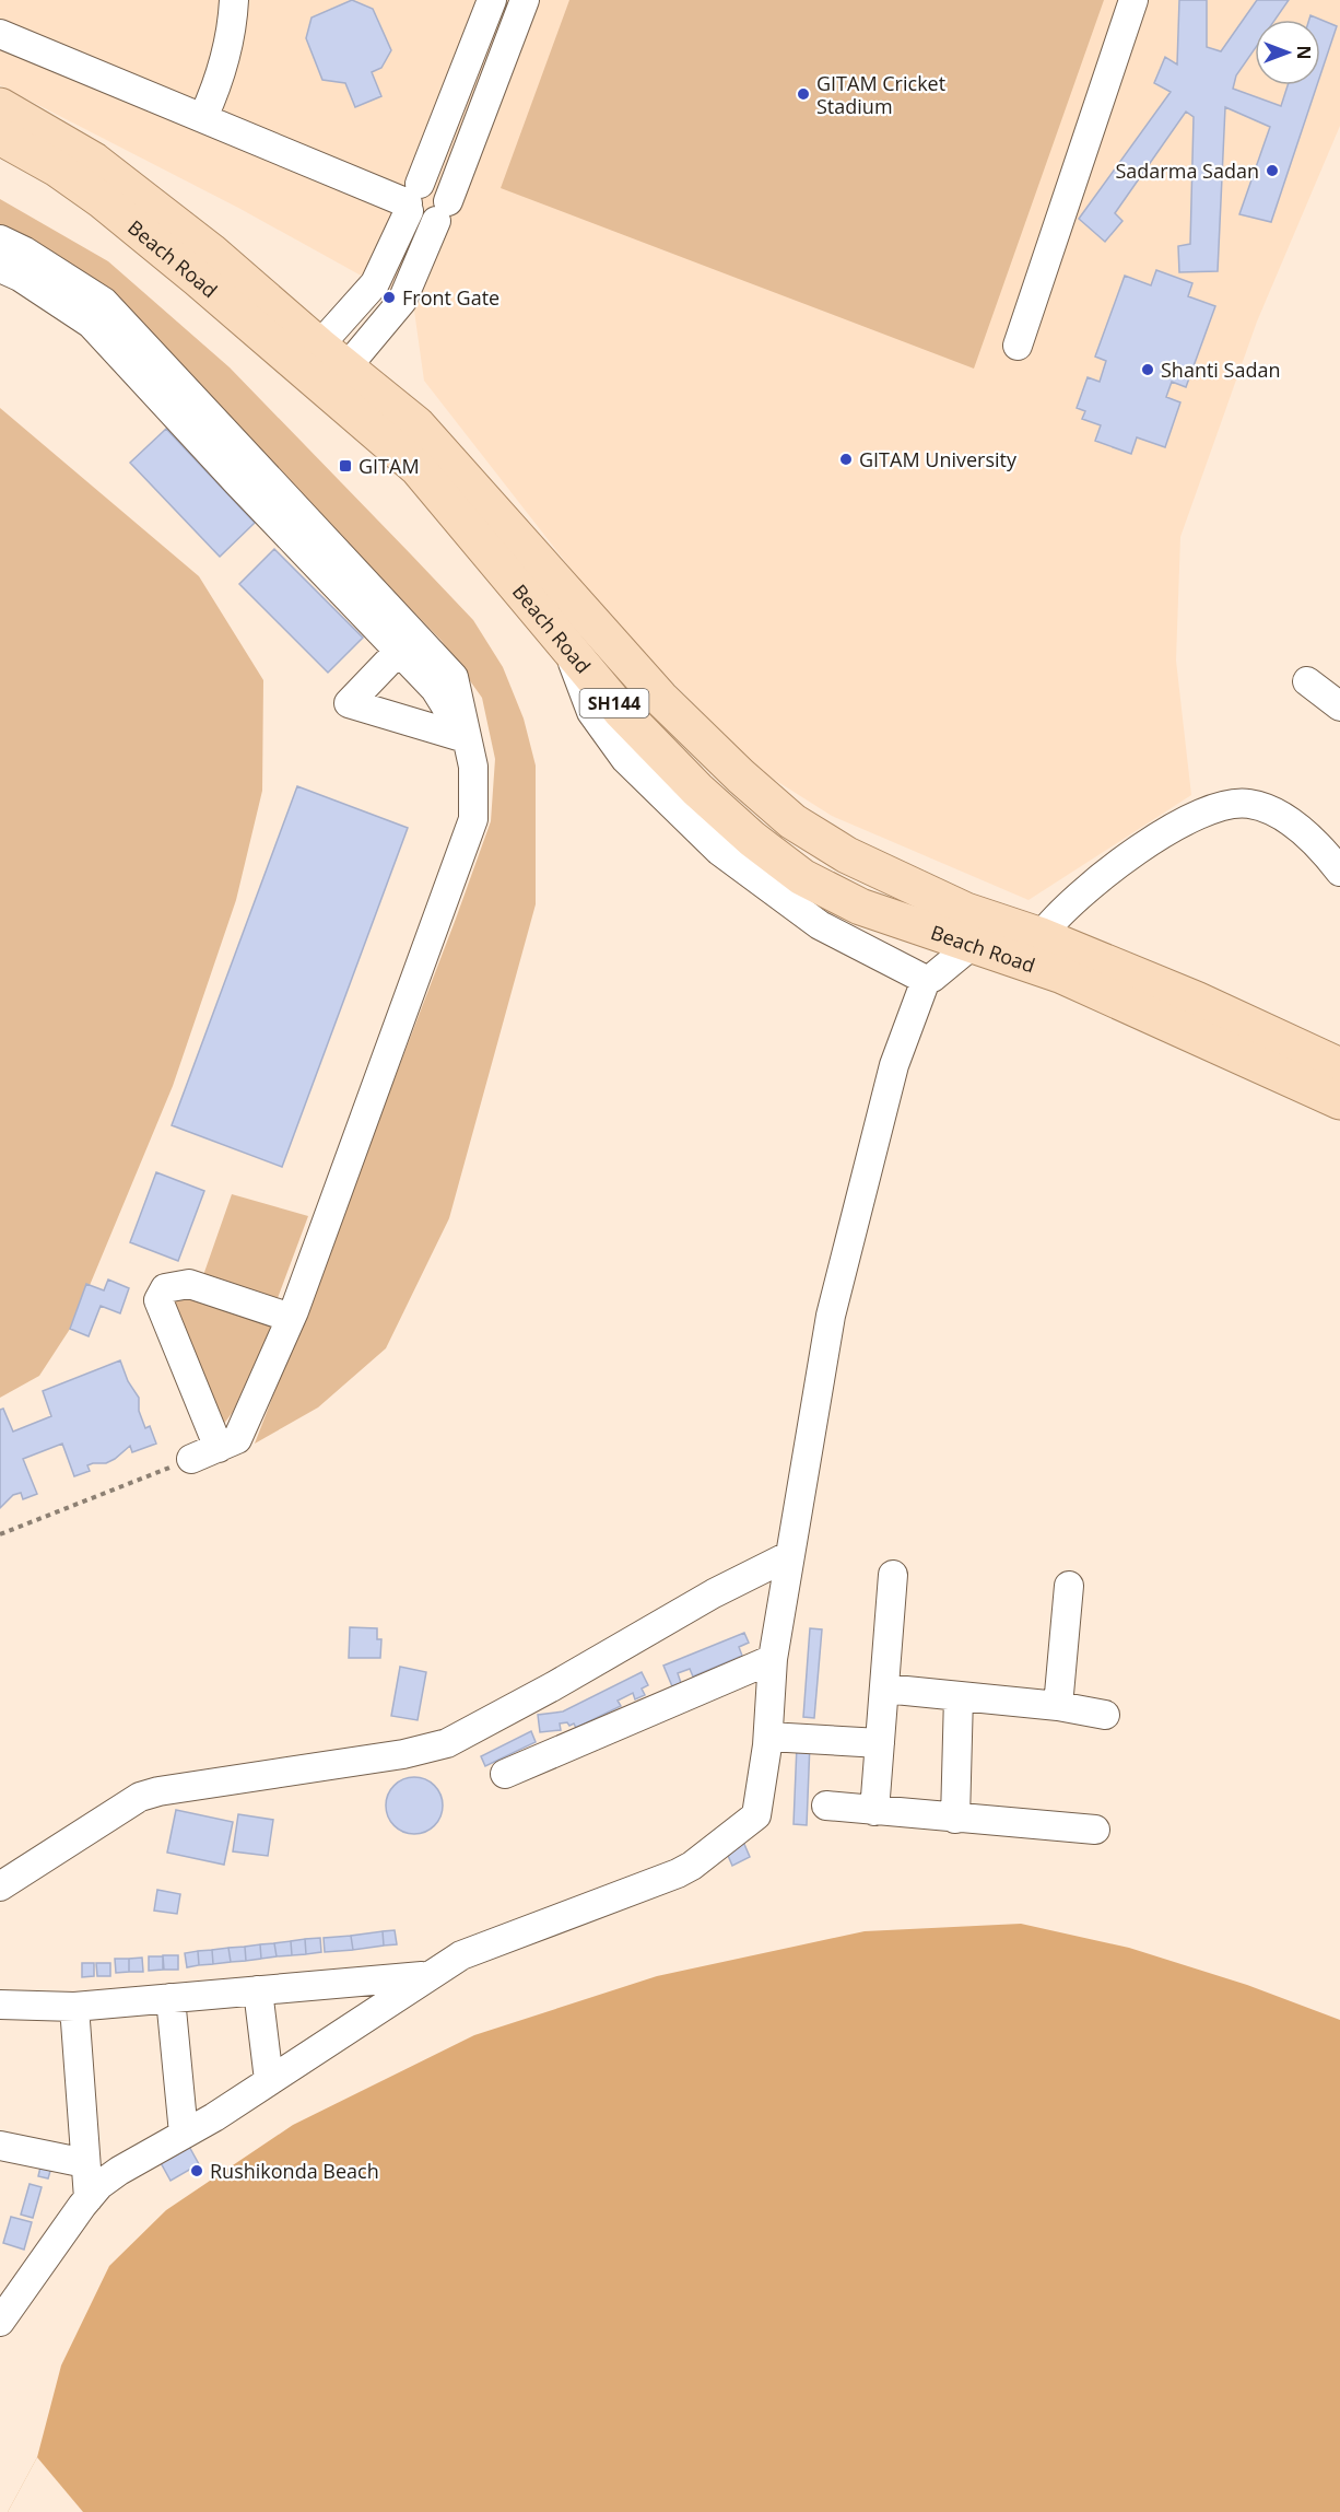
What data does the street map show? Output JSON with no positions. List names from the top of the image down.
{
  "streets": {
    "main road": ["Beach Road", "SH144"]
  },
  "crossings": [
    ["Beach Road", "SH144"]
  ],
  "places": {
    "other": [
      "GITAM Cricket Stadium",
      "Sadarma Sadan",
      "Front Gate",
      "Shanti Sadan",
      "GITAM University",
      "Rushikonda Beach"
    ],
    "transit": ["GITAM"]
  },
  "north": "right"
}
